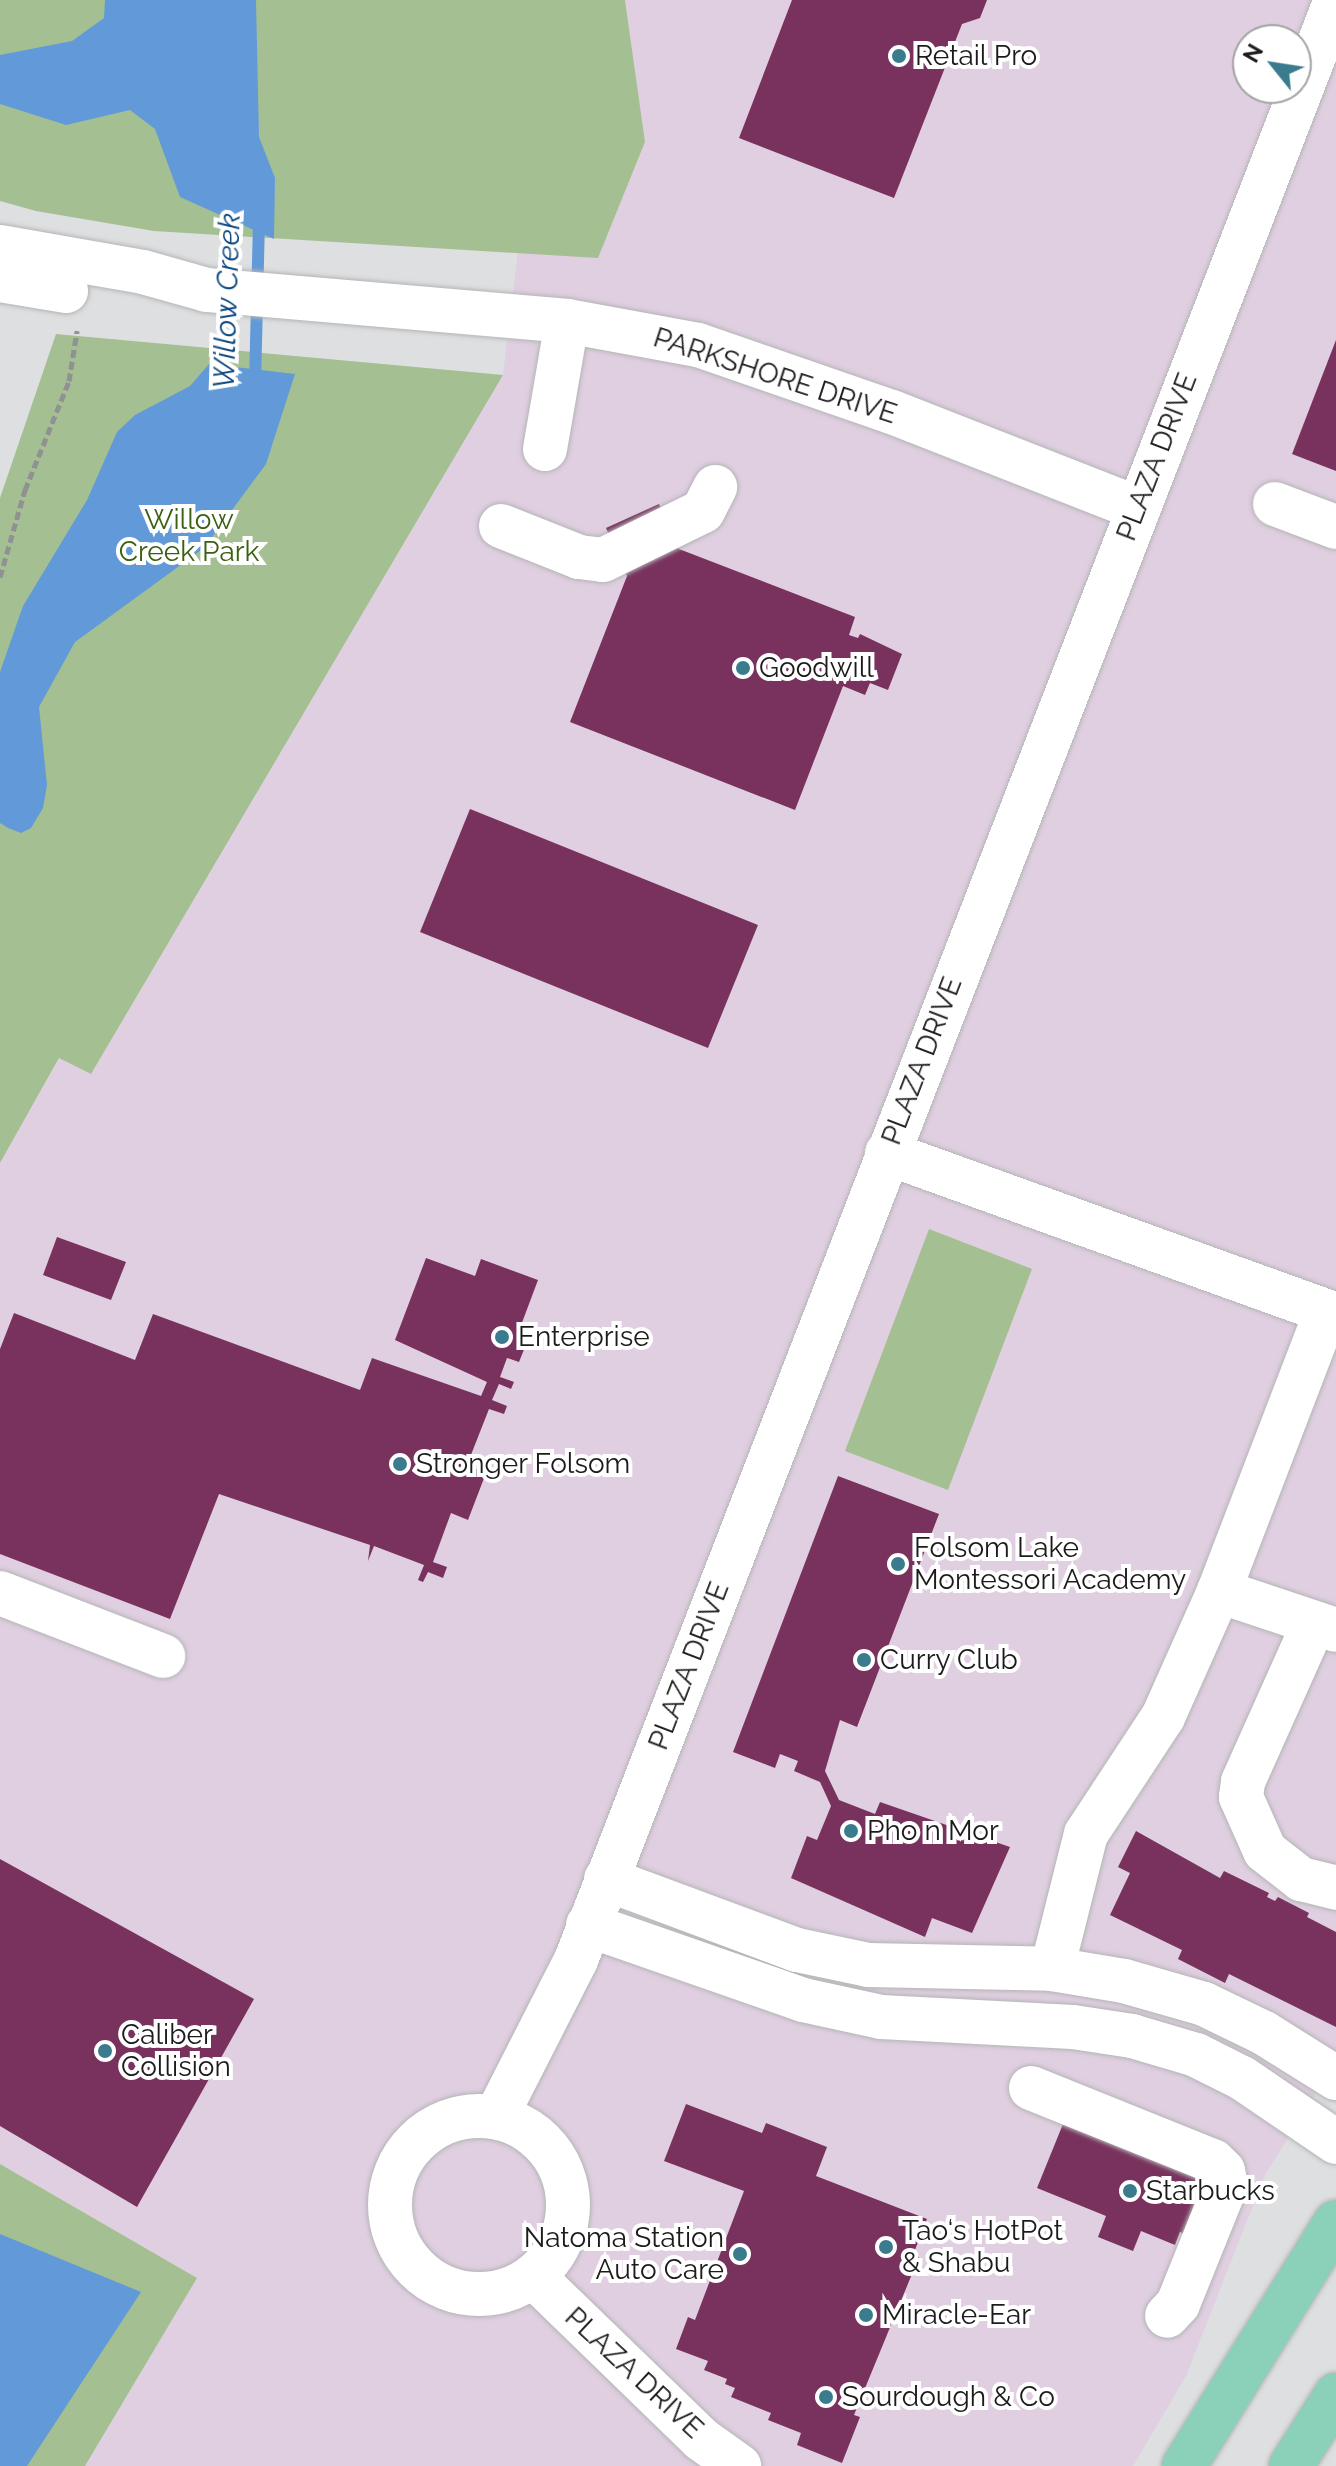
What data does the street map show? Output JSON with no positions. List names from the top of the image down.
{
  "streets": {
    "street": ["PARKSHORE DRIVE", "PLAZA DRIVE"]
  },
  "crossings": [
    ["PARKSHORE DRIVE", "PLAZA DRIVE"]
  ],
  "water": ["Willow Creek"],
  "parks": ["Willow Creek Park"],
  "places": [
    "Retail Pro",
    "Goodwill",
    "Enterprise",
    "Stronger Folsom",
    "Folsom Lake Montessori Academy",
    "Curry Club",
    "Pho n Mor",
    "Caliber Collision",
    "Starbucks",
    "Tao‘s HotPot & Shabu",
    "Natoma Station Auto Care",
    "Miracle-Ear",
    "Sourdough & Co"
  ],
  "north": "top left"
}
